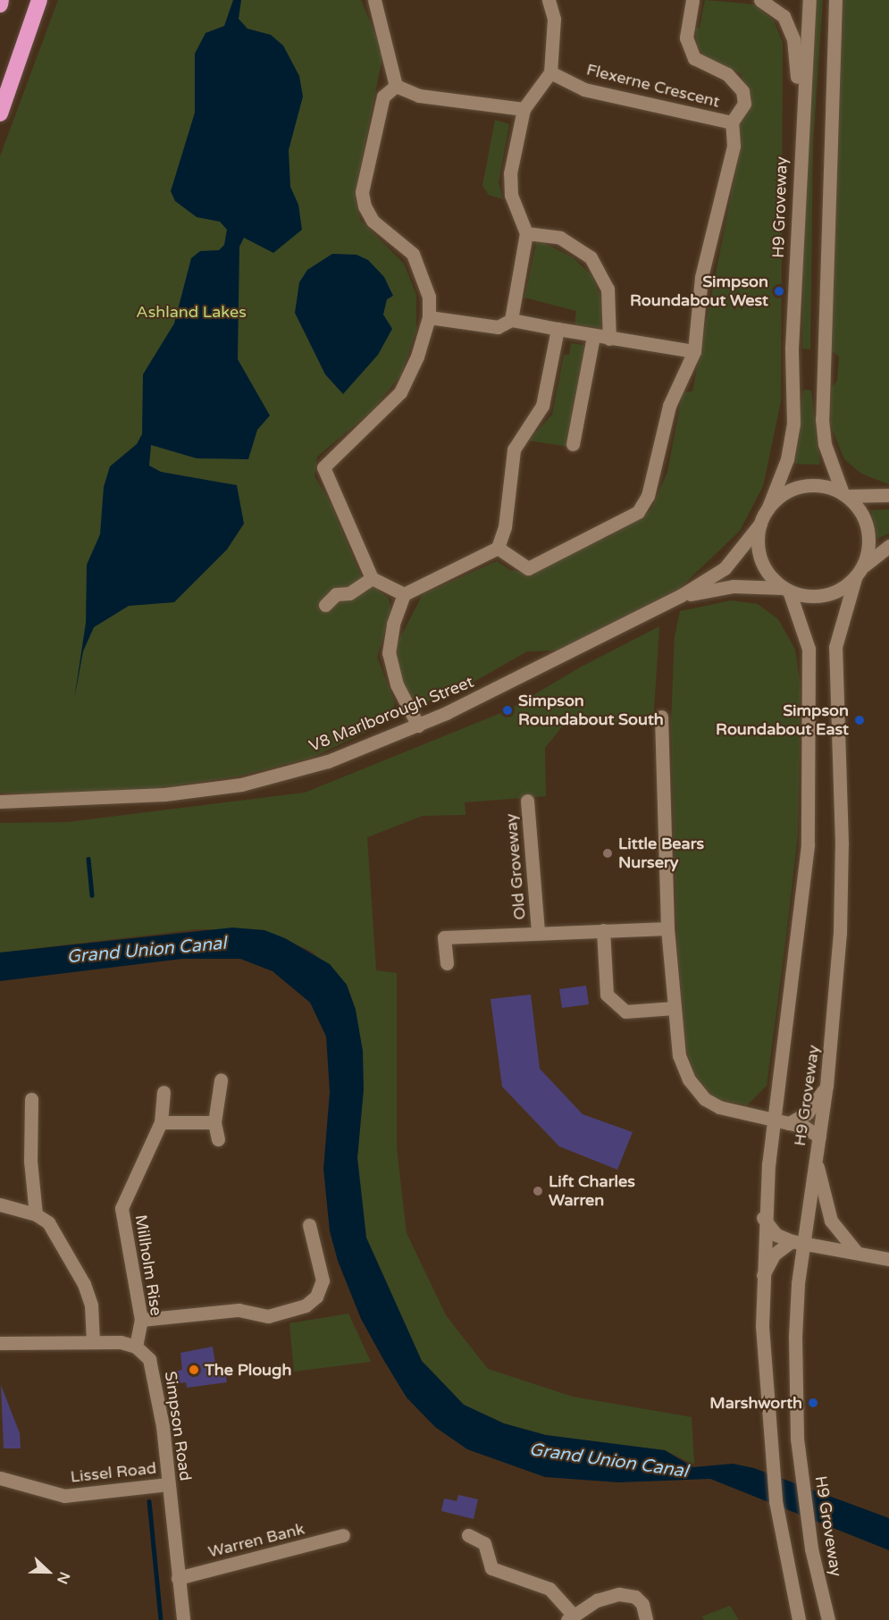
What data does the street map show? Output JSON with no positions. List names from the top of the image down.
{
  "streets": {
    "street": [
      "Flexerne Crescent",
      "H9 Groveway",
      "V8 Marlborough Street",
      "Old Groveway",
      "Millholm Rise",
      "Simpson Road",
      "Lissel Road",
      "Warren Bank"
    ]
  },
  "crossings": [
    ["H9 Groveway", "V8 Marlborough Street"],
    ["Millholm Rise", "Simpson Road"],
    ["Simpson Road", "Lissel Road"],
    ["Simpson Road", "Warren Bank"]
  ],
  "water": ["Grand Union Canal"],
  "parks": ["Ashland Lakes"],
  "places": [
    "Simpson Roundabout West",
    "Simpson Roundabout South",
    "Simpson Roundabout East",
    "Little Bears Nursery",
    "Lift Charles Warren",
    "The Plough",
    "Marshworth"
  ],
  "north": "right"
}
